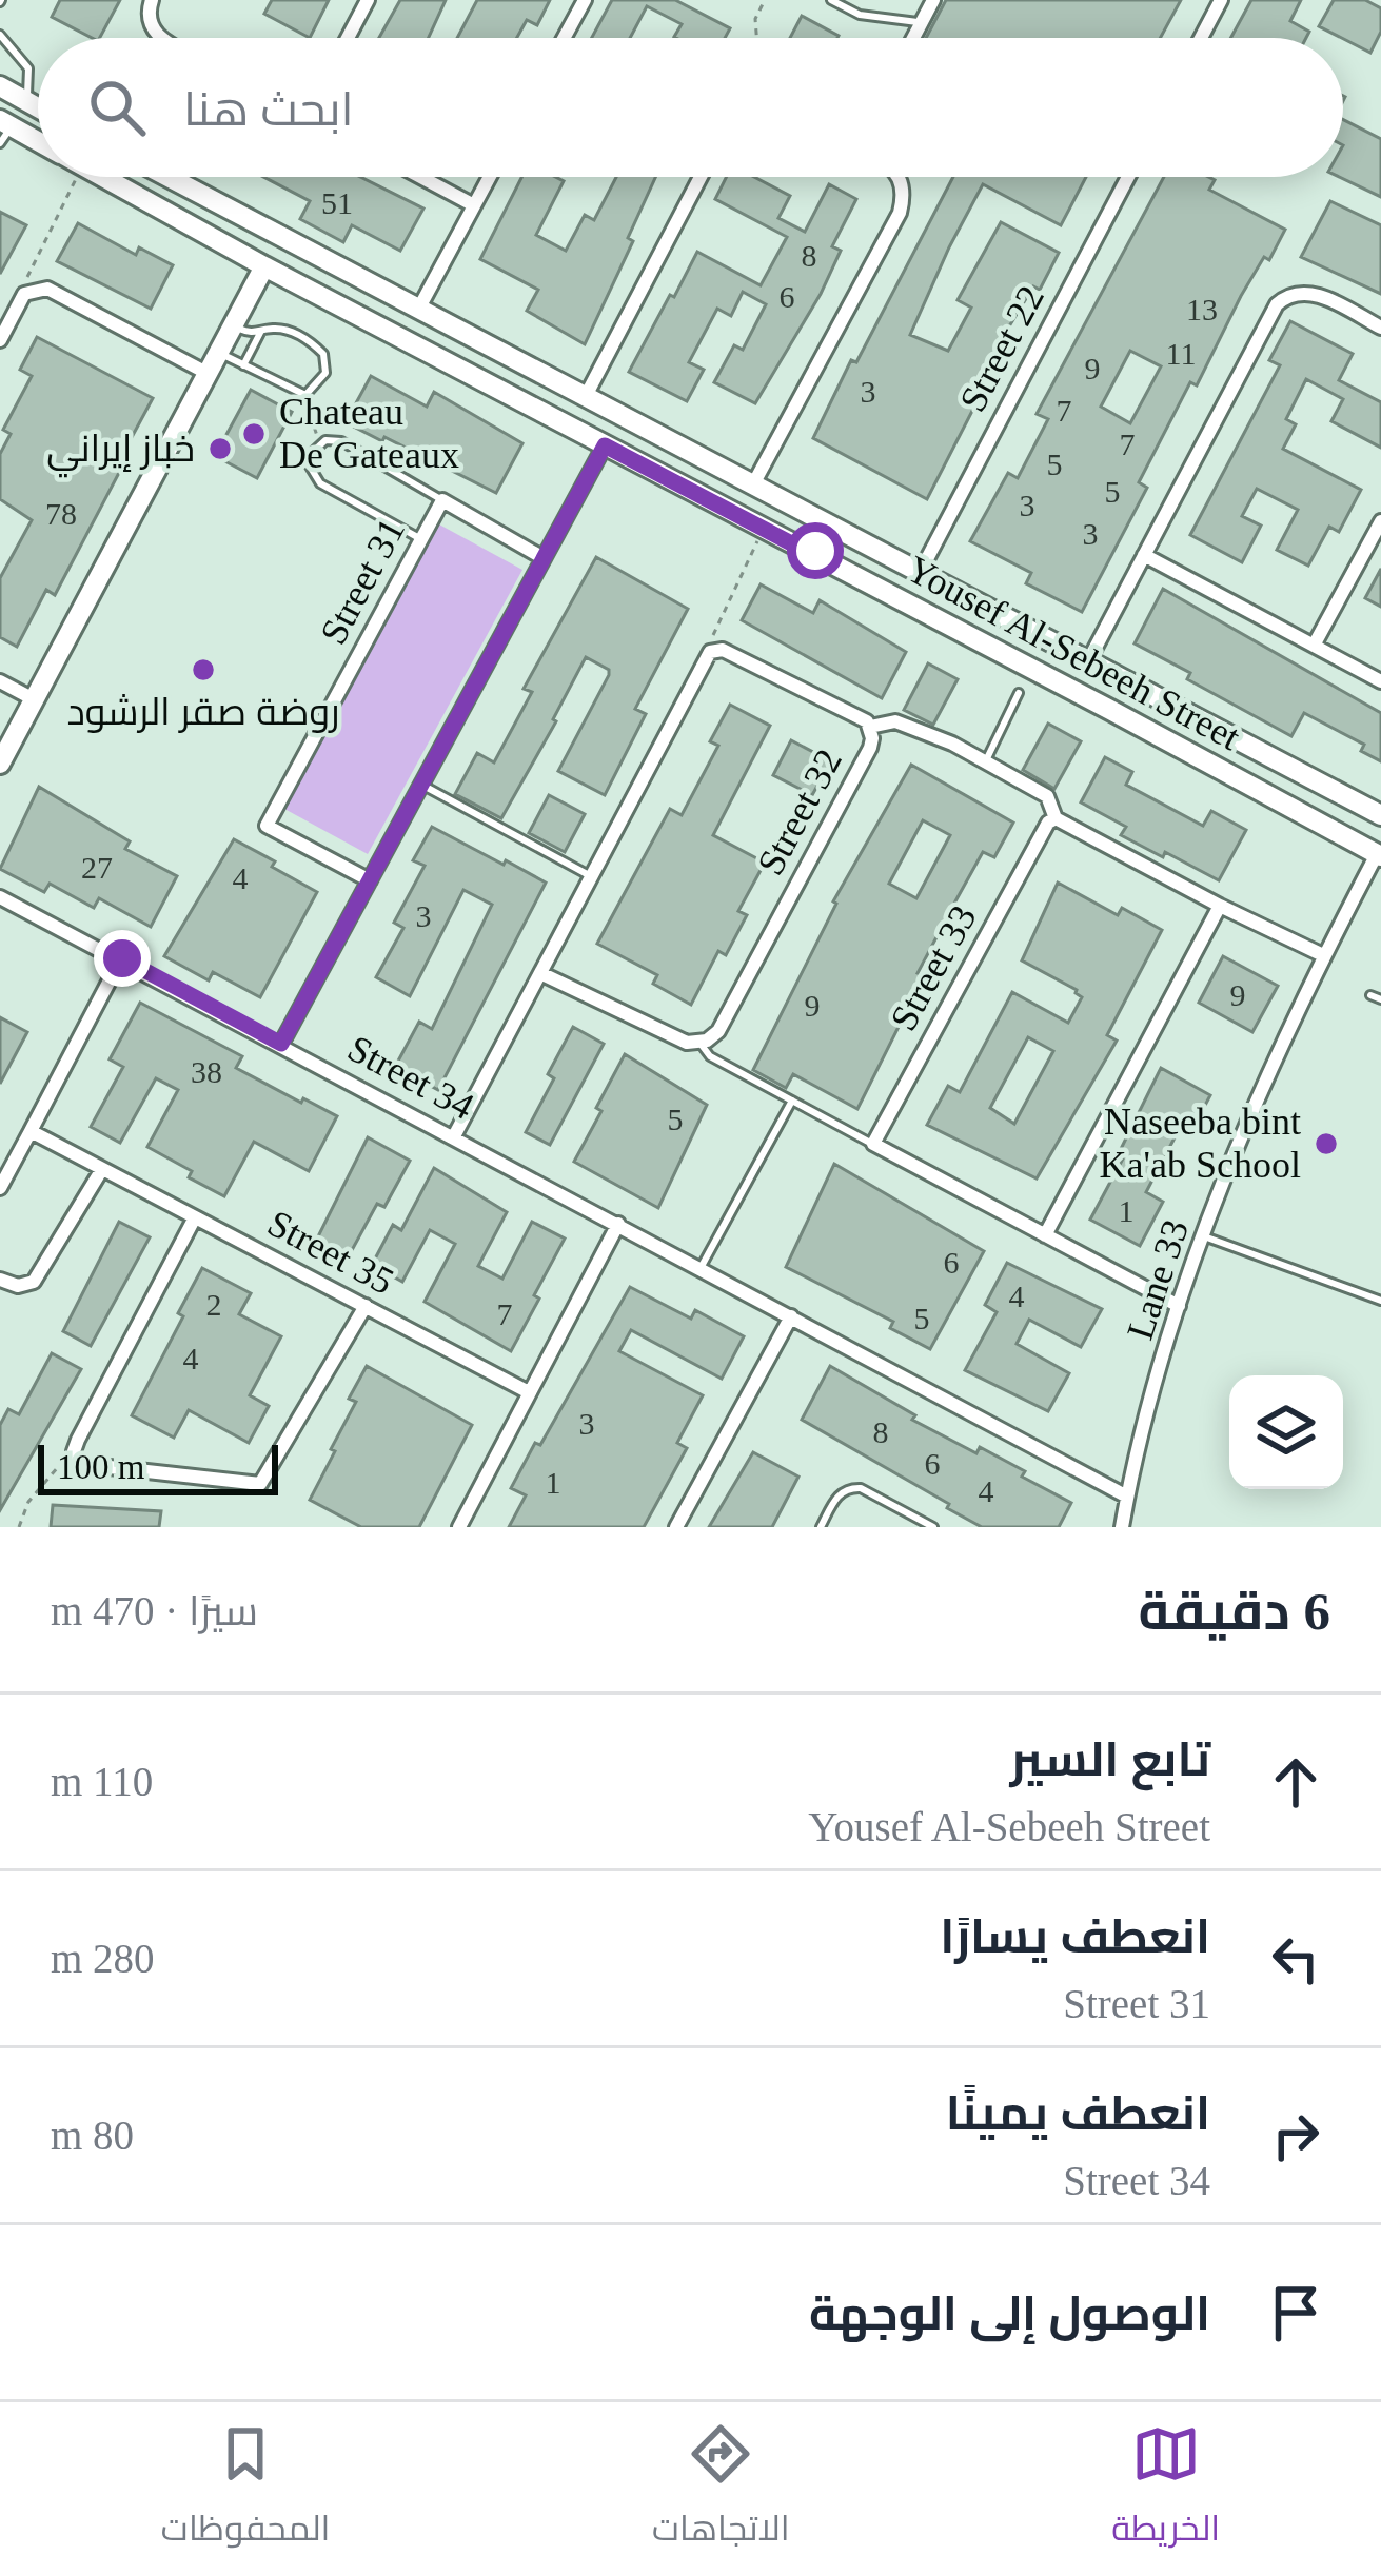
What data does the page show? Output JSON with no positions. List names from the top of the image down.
{
  "streets": {
    "street": [
      "Street 22",
      "Street 31",
      "Yousef Al-Sebeeh Street",
      "Street 32",
      "Street 33",
      "Street 34",
      "Street 35",
      "Lane 33"
    ]
  },
  "crossings": [
    ["Street 22", "Yousef Al-Sebeeh Street"],
    ["Yousef Al-Sebeeh Street", "Lane 33"],
    ["Street 34", "Lane 33"]
  ],
  "places": [
    "Chateau De Gateaux",
    "خباز إيراني",
    "روضة صقر الرشود",
    "Naseeba bint Ka'ab School"
  ],
  "house_numbers": [
    "51",
    "8",
    "6",
    "13",
    "11",
    "9",
    "3",
    "7",
    "7",
    "5",
    "5",
    "3",
    "78",
    "3",
    "27",
    "4",
    "3",
    "9",
    "9",
    "38",
    "5",
    "1",
    "6",
    "4",
    "2",
    "7",
    "5",
    "4",
    "3",
    "8",
    "6",
    "1",
    "4"
  ],
  "scale_bar": "100 m",
  "page": {
    "search": "ابحث هنا",
    "scale": "100 m",
    "heading": ["6 دقيقة", "سيرًا · 470 m"],
    "list": [
      ["تابع السير", "Yousef Al-Sebeeh Street", "110 m"],
      ["انعطف يسارًا", "Street 31", "280 m"],
      ["انعطف يمينًا", "Street 34", "80 m"],
      "الوصول إلى الوجهة"
    ],
    "nav": ["الخريطة", "الاتجاهات", "المحفوظات"]
  }
}
